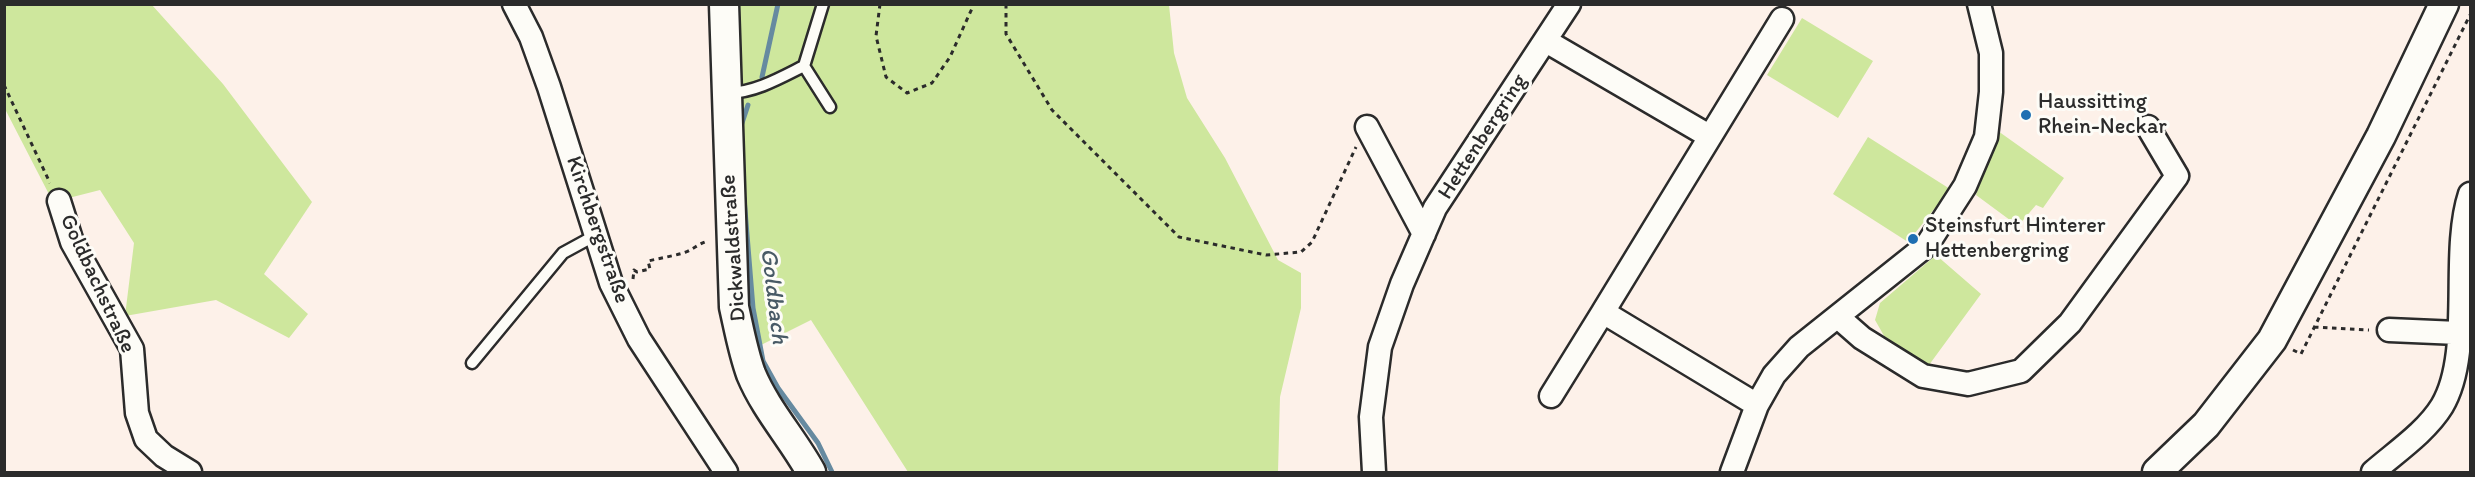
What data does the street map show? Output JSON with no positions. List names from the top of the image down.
{
  "streets": {
    "street": [
      "Hettenbergring",
      "Kirchbergstraße",
      "Dickwaldstraße",
      "Goldbachstraße"
    ]
  },
  "water": ["Goldbach"],
  "places": ["Haussitting Rhein-Neckar", "Steinsfurt Hinterer Hettenbergring"]
}
